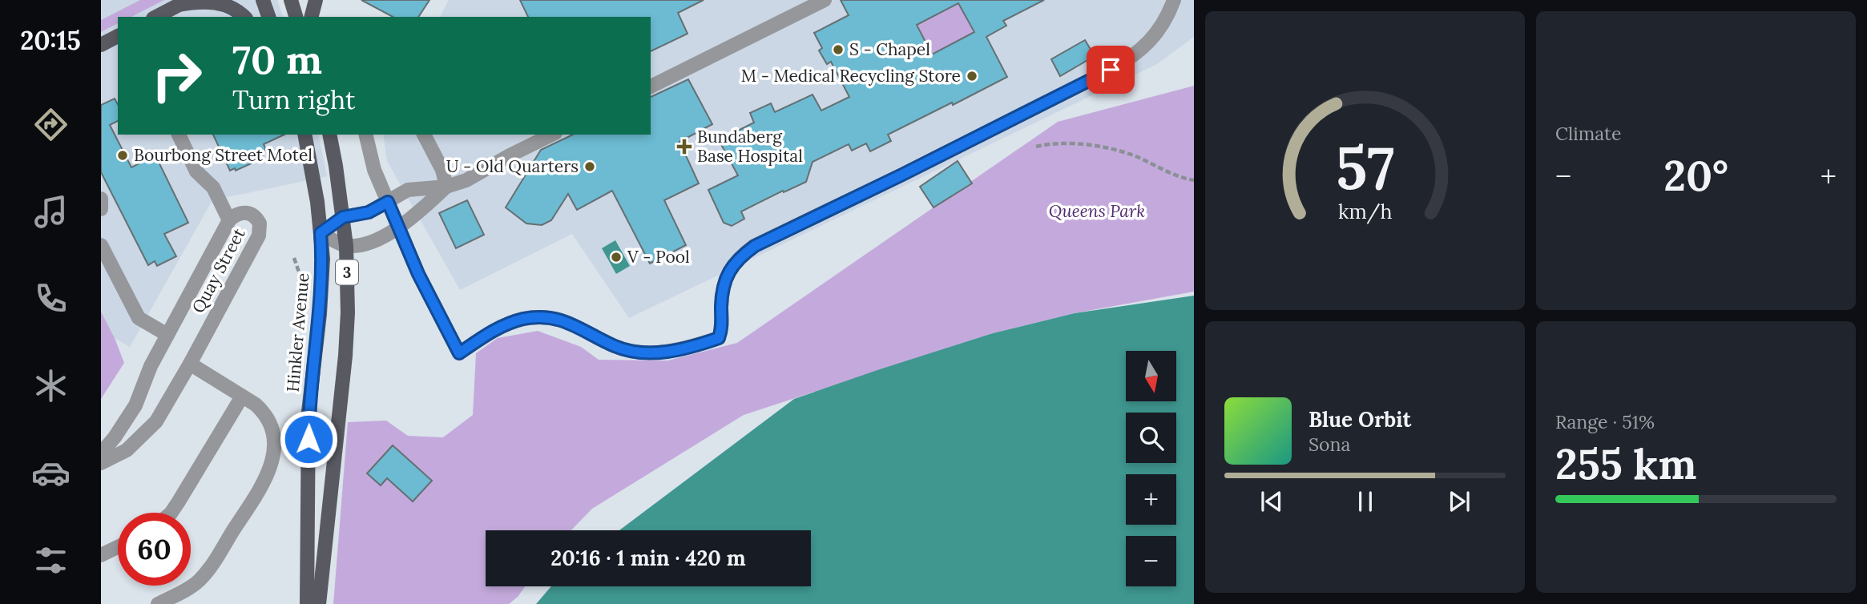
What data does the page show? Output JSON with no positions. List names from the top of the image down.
{
  "streets": {
    "main road": ["3", "Hinkler Avenue"],
    "lane": ["Quay Street"]
  },
  "parks": ["Queens Park"],
  "places": {
    "other": [
      "S - Chapel",
      "M - Medical Recycling Store",
      "Bourbong Street Motel",
      "U - Old Quarters",
      "V - Pool"
    ],
    "health": ["Bundaberg Base Hospital"]
  },
  "north": "bottom",
  "page": {
    "tabs": "20:15",
    "tile": [
      "Climate",
      ["Range · 51%", "255 km"]
    ],
    "turn": ["70 m", "Turn right"],
    "heat": ["−", "20°", "+"],
    "map_buttons": ["+", "−"],
    "song": ["Blue Orbit", "Sona"],
    "limit": "60",
    "trip": "20:16 · 1 min · 420 m",
    "gauge": ["57", "km/h"]
  }
}
